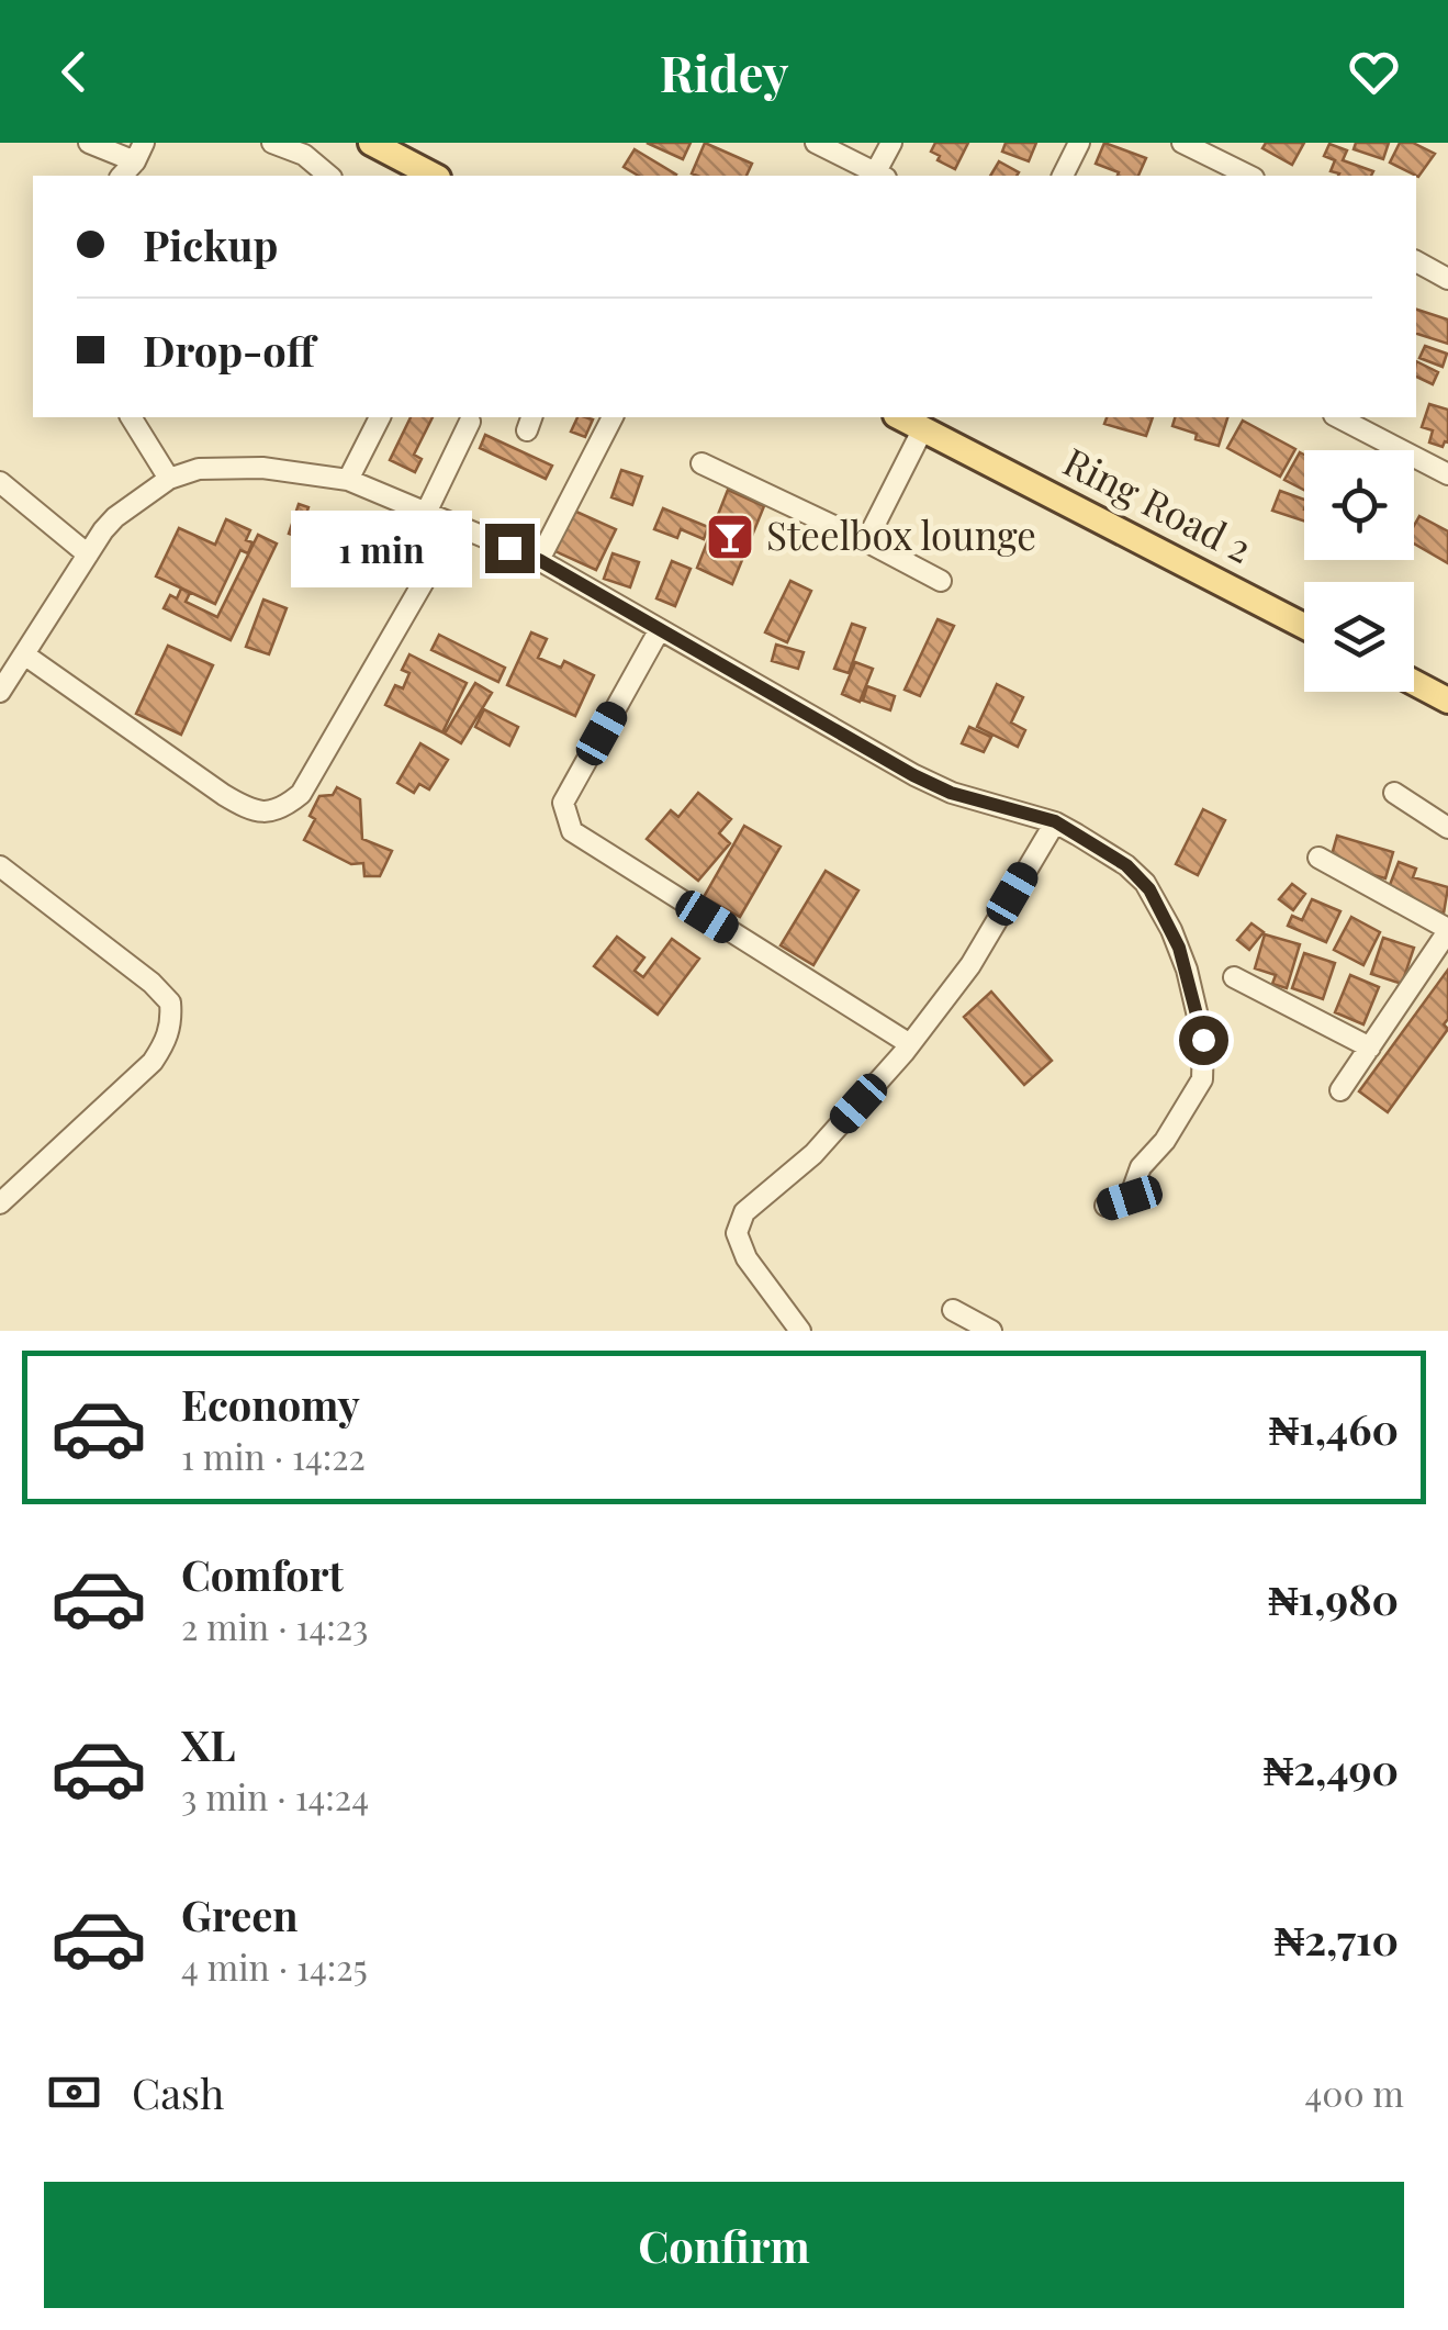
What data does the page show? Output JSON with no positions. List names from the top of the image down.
{
  "streets": {
    "main road": ["Ring Road 2"]
  },
  "places": {
    "bar": ["Steelbox lounge"]
  },
  "page": {
    "header": "Ridey",
    "banner": ["Pickup", "Drop-off"],
    "bubble": "1 min",
    "list": [
      {
        "name": "Economy",
        "note": "1 min · 14:22",
        "value": "₦1,460"
      },
      {
        "name": "Comfort",
        "note": "2 min · 14:23",
        "value": "₦1,980"
      },
      {
        "name": "XL",
        "note": "3 min · 14:24",
        "value": "₦2,490"
      },
      {
        "name": "Green",
        "note": "4 min · 14:25",
        "value": "₦2,710"
      }
    ],
    "pay": ["Cash", "400 m"],
    "buttons": "Confirm"
  }
}
